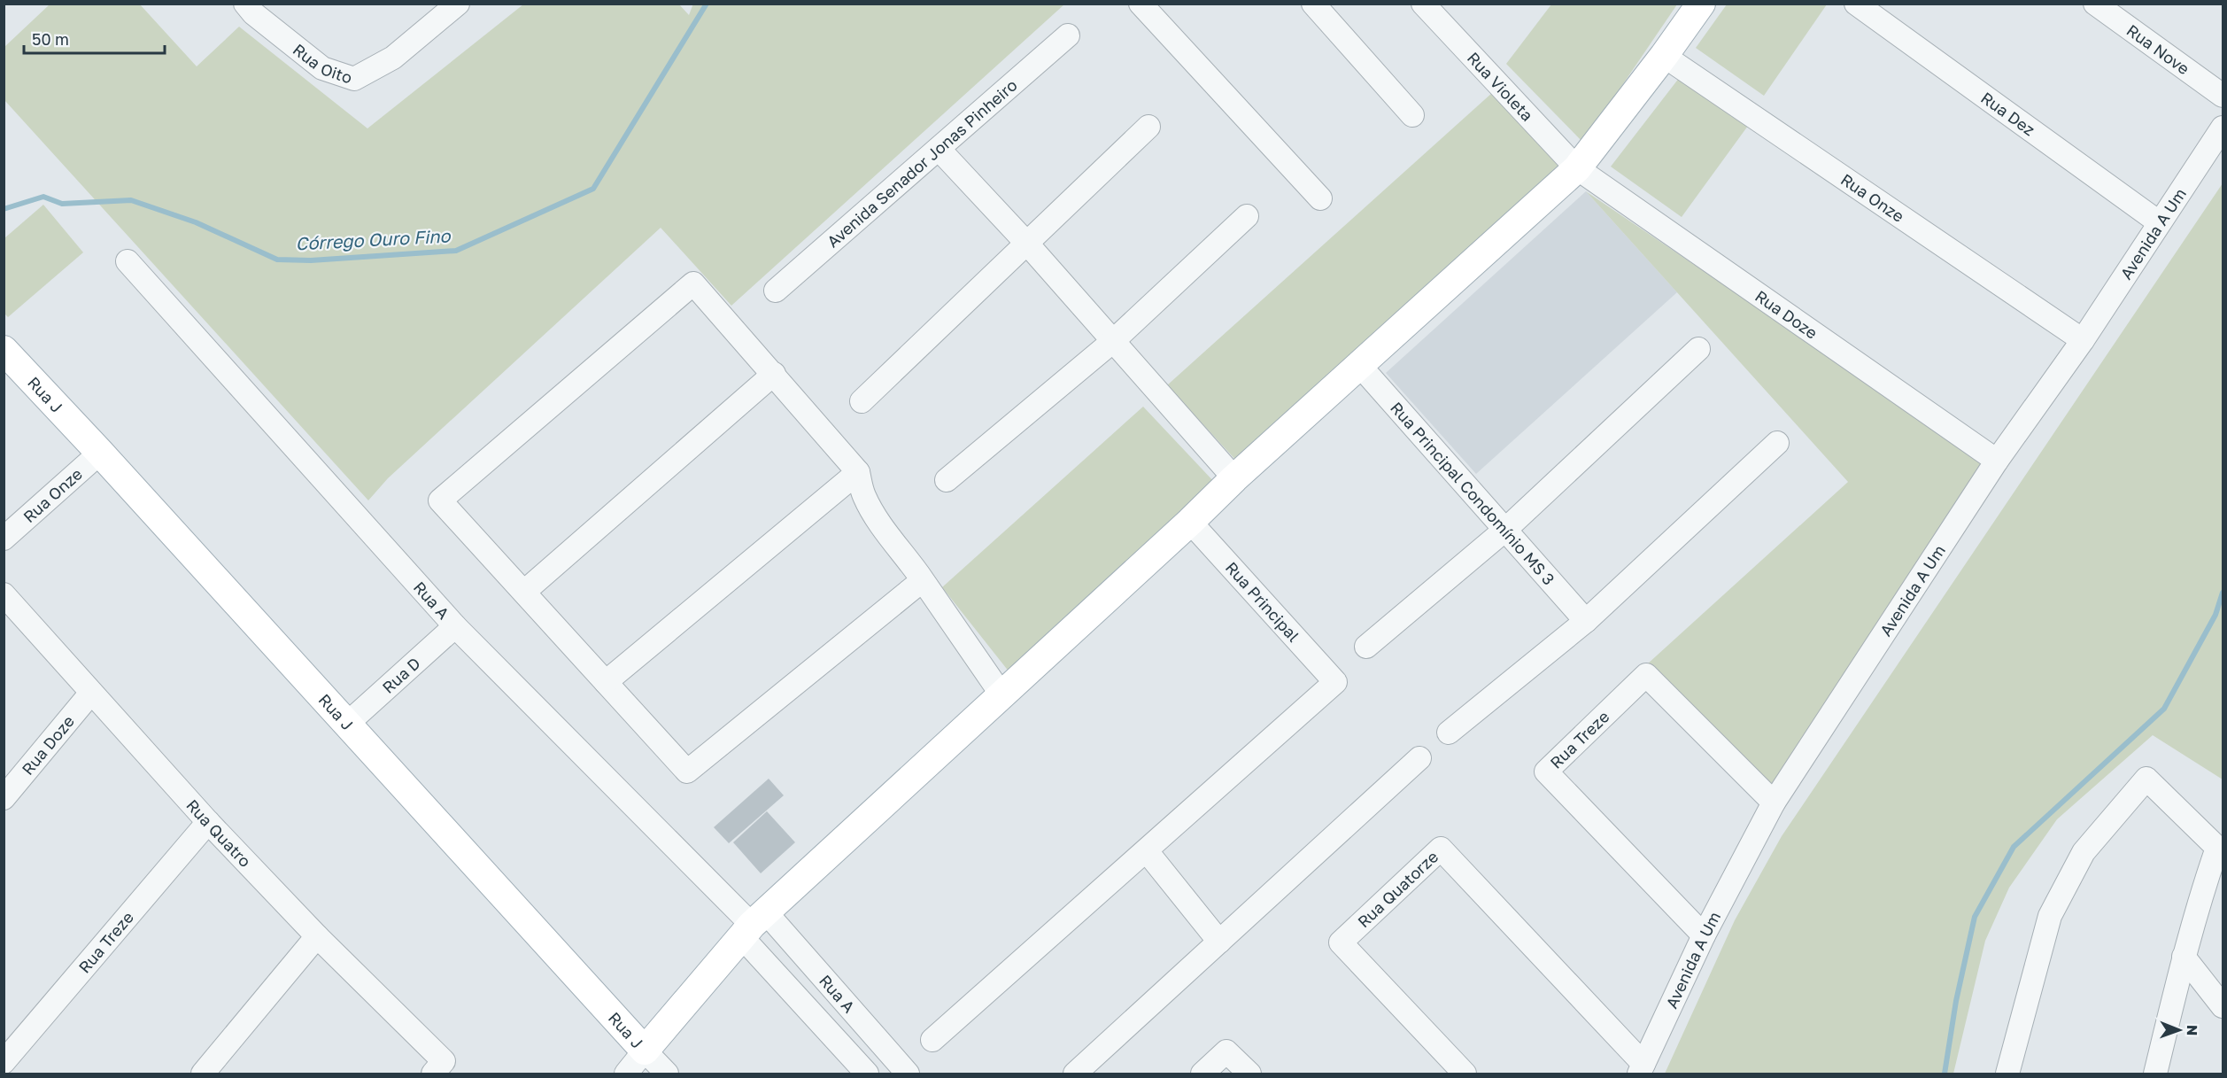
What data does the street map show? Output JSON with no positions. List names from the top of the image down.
{
  "streets": {
    "main road": ["Rua J"],
    "street": [
      "Rua Nove",
      "Rua Oito",
      "Rua Violeta",
      "Rua Dez",
      "Avenida Senador Jonas Pinheiro",
      "Rua Onze",
      "Avenida A Um",
      "Rua Doze",
      "Rua Principal Condomínio MS 3",
      "Rua A",
      "Rua Principal",
      "Rua D",
      "Rua Treze",
      "Rua Quatro",
      "Rua Quatorze"
    ]
  },
  "crossings": [
    ["Rua Violeta", "Rua Doze"],
    ["Rua Dez", "Avenida A Um"],
    ["Rua Onze", "Avenida A Um"],
    ["Rua Onze", "Rua J"],
    ["Avenida A Um", "Rua Doze"],
    ["Avenida A Um", "Rua Treze"],
    ["Avenida A Um", "Rua Quatorze"],
    ["Rua Doze", "Rua Quatro"],
    ["Rua J", "Rua D"],
    ["Rua A", "Rua D"],
    ["Rua Treze", "Rua Quatro"]
  ],
  "water": ["Córrego Ouro Fino"],
  "scale_bar": "50 m",
  "north": "right"
}
